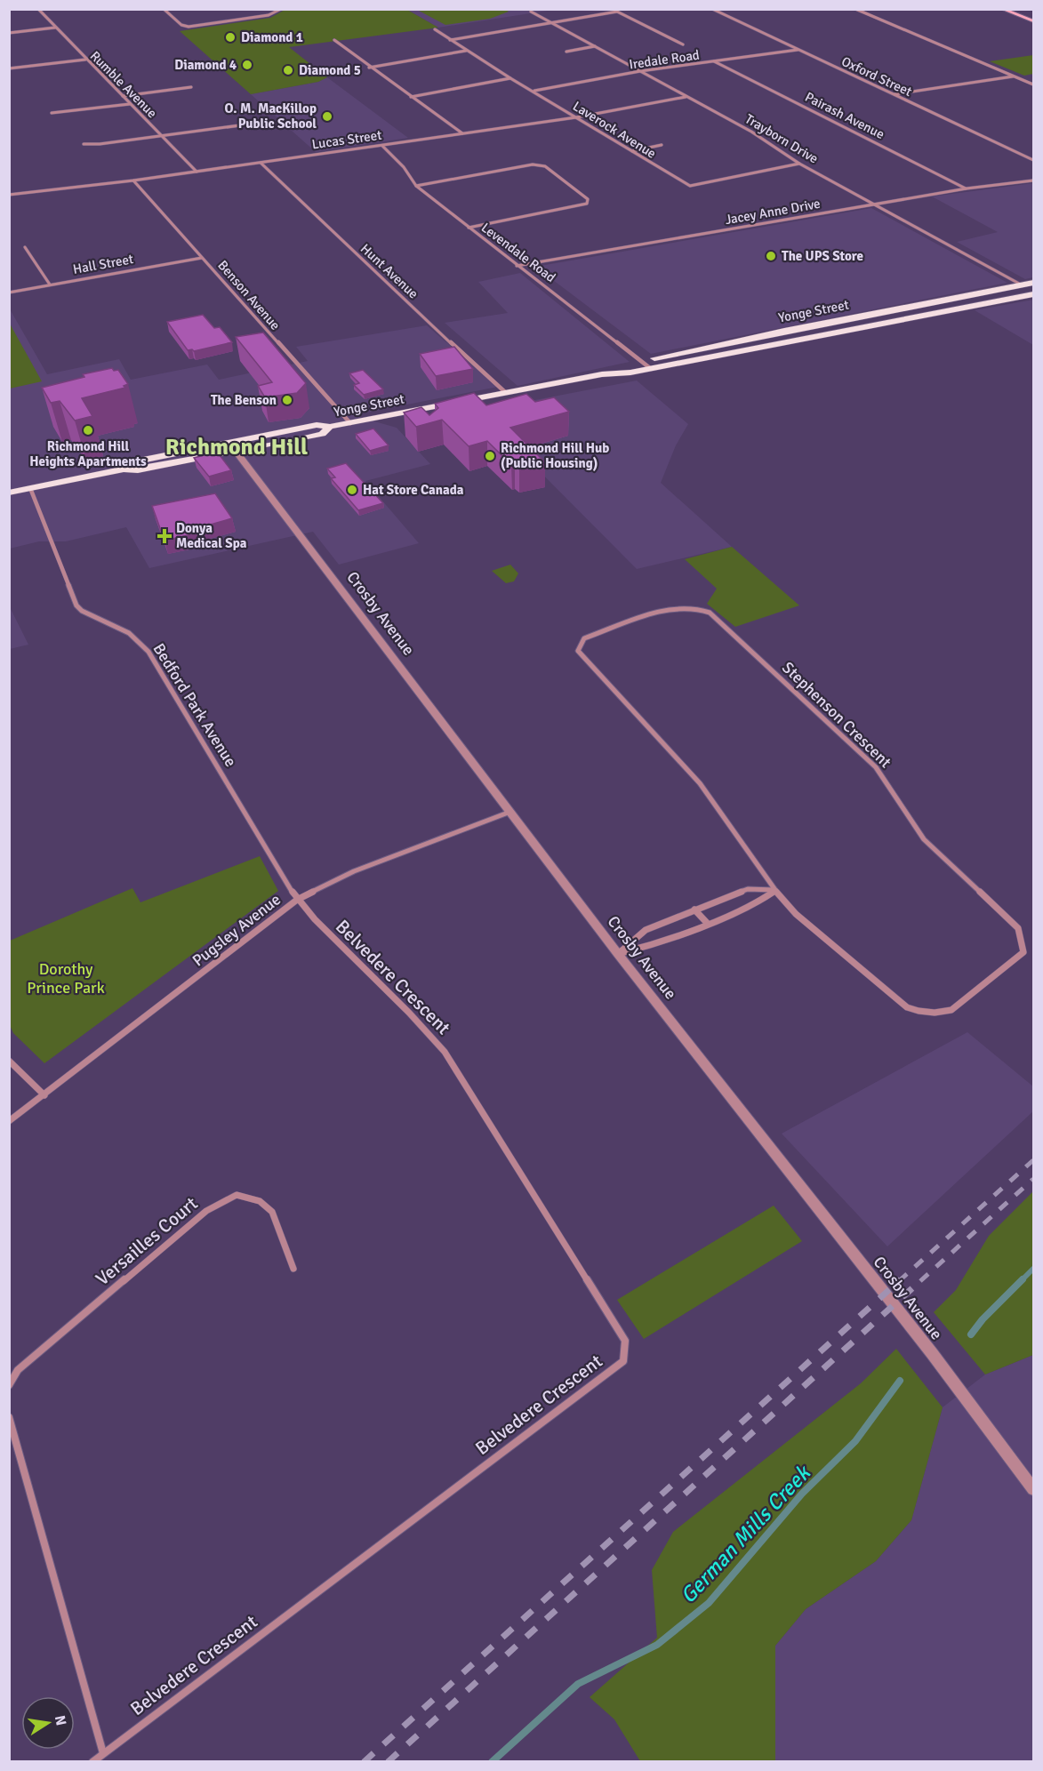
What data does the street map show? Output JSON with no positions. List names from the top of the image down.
{
  "streets": {
    "main road": ["Yonge Street"],
    "street": [
      "Iredale Road",
      "Oxford Street",
      "Rumble Avenue",
      "Pairash Avenue",
      "Laverock Avenue",
      "Trayborn Drive",
      "Lucas Street",
      "Jacey Anne Drive",
      "Levendale Road",
      "Hall Street",
      "Hunt Avenue",
      "Benson Avenue",
      "Crosby Avenue",
      "Bedford Park Avenue",
      "Stephenson Crescent",
      "Pugsley Avenue",
      "Belvedere Crescent",
      "Versailles Court"
    ]
  },
  "crossings": [
    ["Iredale Road", "Oxford Street"],
    ["Iredale Road", "Pairash Avenue"],
    ["Iredale Road", "Laverock Avenue"],
    ["Iredale Road", "Trayborn Drive"],
    ["Rumble Avenue", "Lucas Street"],
    ["Pairash Avenue", "Jacey Anne Drive"],
    ["Laverock Avenue", "Trayborn Drive"],
    ["Laverock Avenue", "Lucas Street"],
    ["Trayborn Drive", "Lucas Street"],
    ["Trayborn Drive", "Jacey Anne Drive"],
    ["Trayborn Drive", "Yonge Street"],
    ["Lucas Street", "Levendale Road"],
    ["Lucas Street", "Hunt Avenue"],
    ["Lucas Street", "Benson Avenue"],
    ["Jacey Anne Drive", "Levendale Road"],
    ["Levendale Road", "Yonge Street"],
    ["Hall Street", "Benson Avenue"],
    ["Hunt Avenue", "Yonge Street"],
    ["Benson Avenue", "Yonge Street"],
    ["Yonge Street", "Crosby Avenue"],
    ["Yonge Street", "Bedford Park Avenue"],
    ["Crosby Avenue", "Pugsley Avenue"],
    ["Bedford Park Avenue", "Pugsley Avenue"],
    ["Bedford Park Avenue", "Belvedere Crescent"],
    ["Pugsley Avenue", "Belvedere Crescent"]
  ],
  "districts": ["Richmond Hill"],
  "water": ["German Mills Creek"],
  "parks": ["Dorothy Prince Park"],
  "places": {
    "other": [
      "Diamond 1",
      "Diamond 4",
      "Diamond 5",
      "O. M. MacKillop Public School",
      "The UPS Store",
      "The Benson",
      "Richmond Hill Heights Apartments",
      "Richmond Hill Hub (Public Housing)",
      "Hat Store Canada"
    ],
    "health": ["Donya Medical Spa"]
  },
  "north": "right"
}
